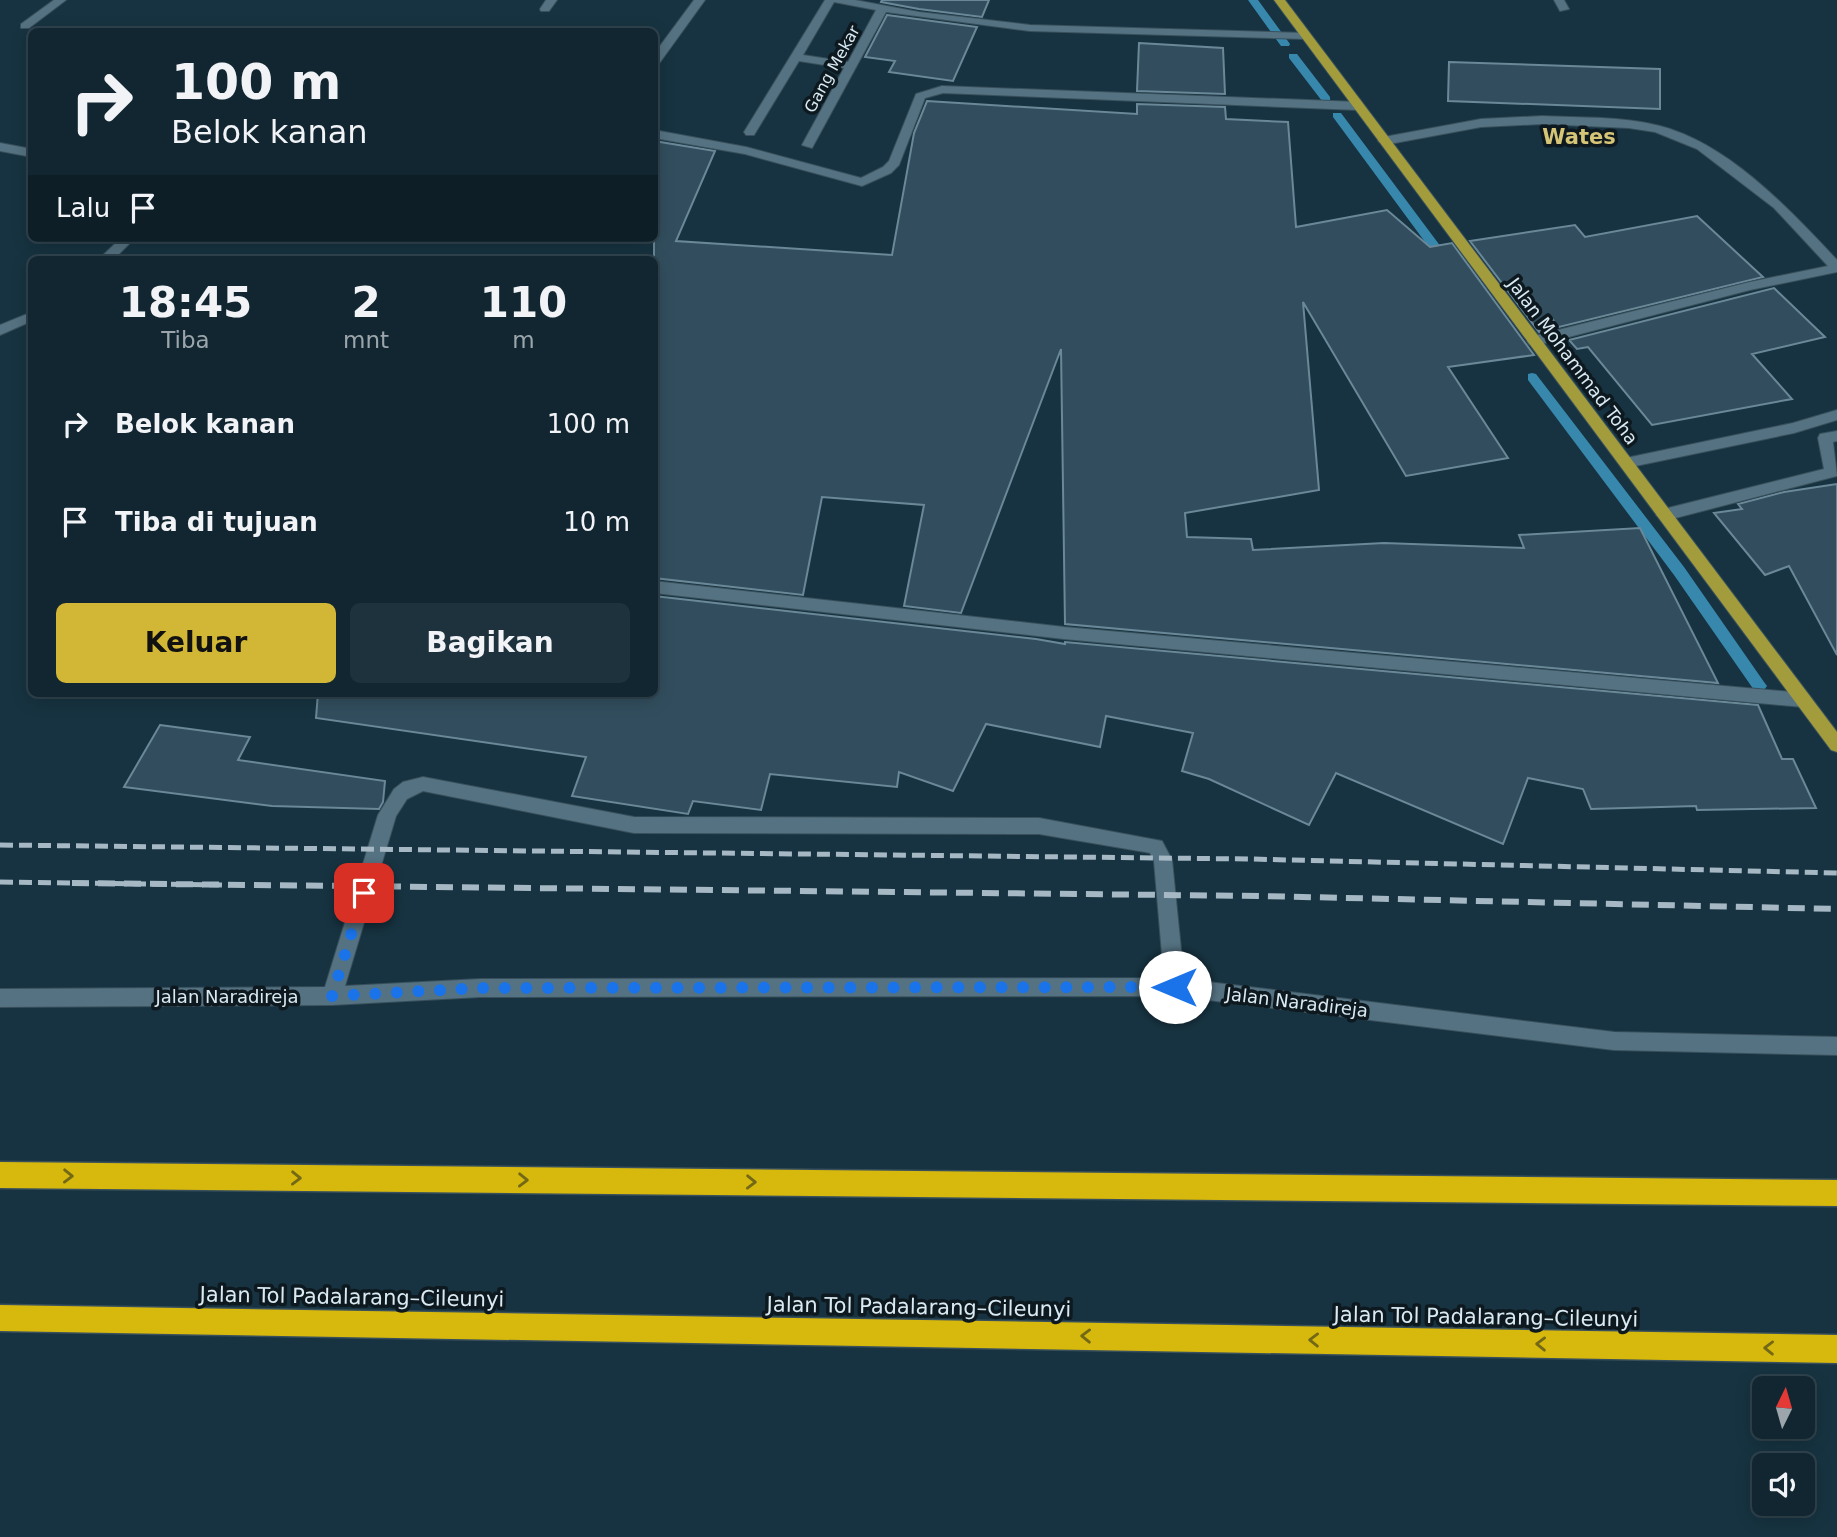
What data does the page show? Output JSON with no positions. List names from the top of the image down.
{
  "streets": {
    "highway": ["Jalan Tol Padalarang–Cileunyi"],
    "main road": ["Jalan Mohammad Toha"],
    "street": ["Gang Mekar", "Jalan Naradireja"]
  },
  "districts": ["Wates"],
  "north": "top",
  "page": {
    "turn": ["100 m", "Belok kanan"],
    "then": "Lalu",
    "eta": [
      "18:45",
      "Tiba",
      "2",
      "mnt",
      "110",
      "m"
    ],
    "list": [
      {
        "name": "Belok kanan",
        "value": "100 m"
      },
      {
        "name": "Tiba di tujuan",
        "value": "10 m"
      }
    ],
    "buttons": ["Keluar", "Bagikan"]
  }
}
